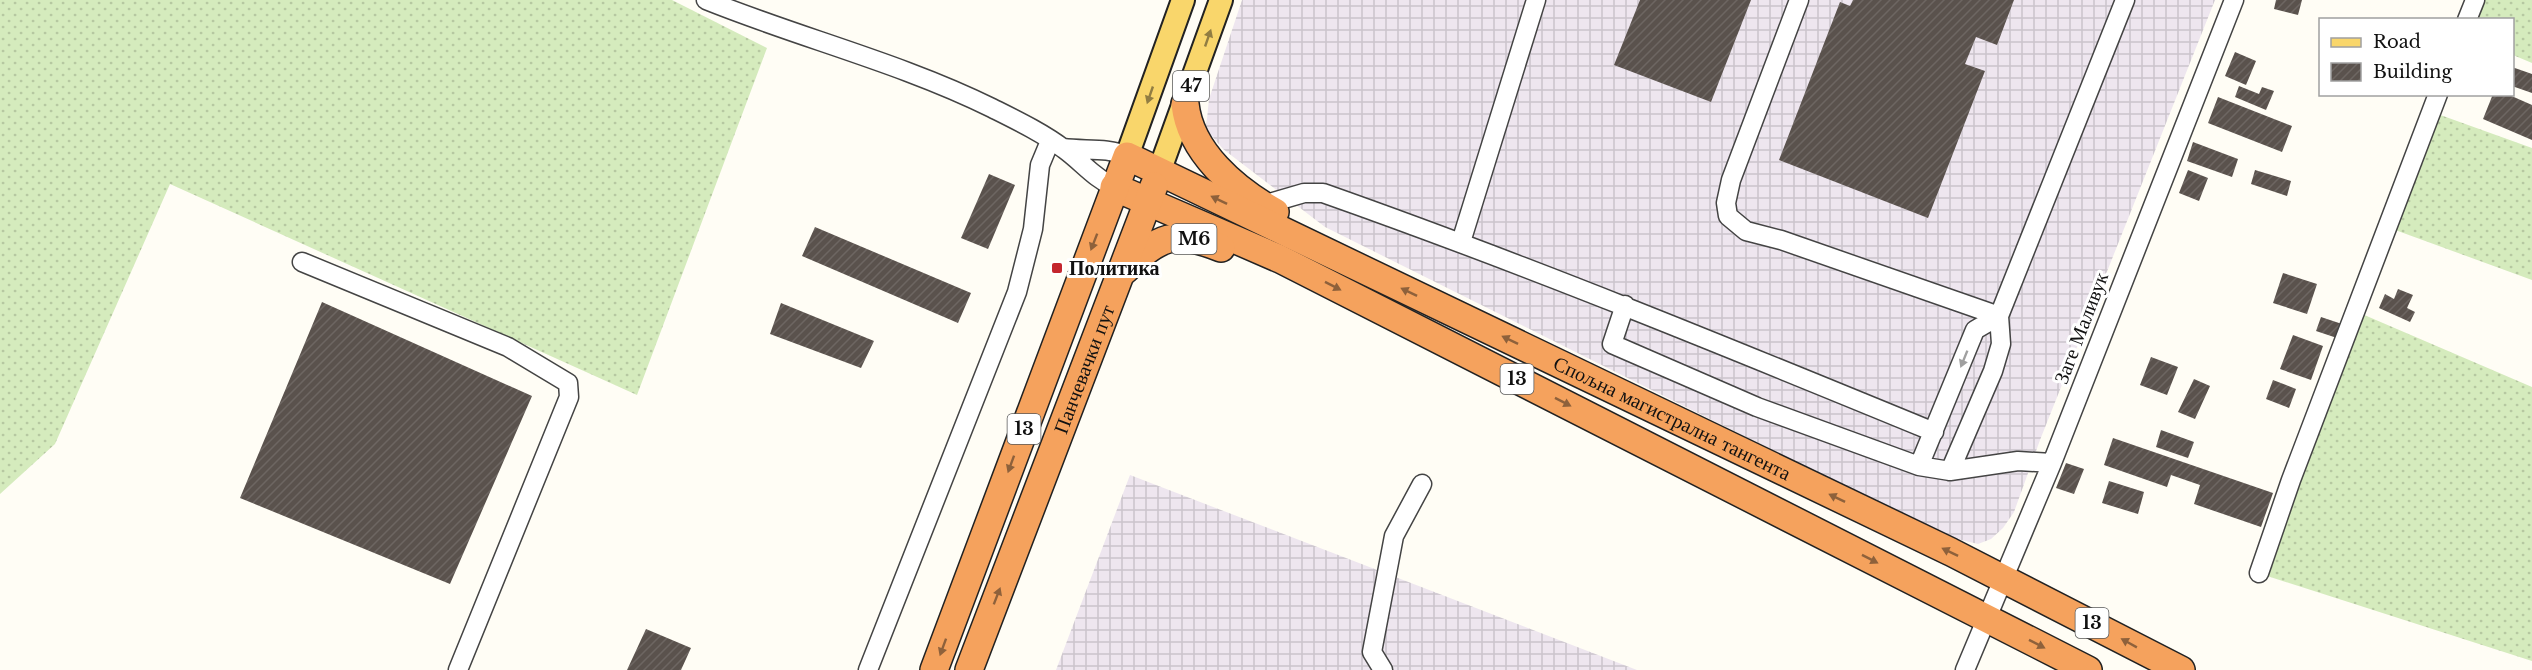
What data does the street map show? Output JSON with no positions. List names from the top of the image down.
{
  "streets": {
    "highway": [
      "M6",
      "Панчевачки пут",
      "13",
      "Спољна магистрална тангента"
    ],
    "main road": ["47"],
    "street": ["Заге Маливук"]
  },
  "crossings": [
    ["M6", "Панчевачки пут"],
    ["M6", "Спољна магистрална тангента"],
    ["Заге Маливук", "Спољна магистрална тангента"],
    ["Панчевачки пут", "Спољна магистрална тангента"]
  ],
  "places": {
    "transit": ["Политика"]
  },
  "legend": ["Road", "Building"]
}
